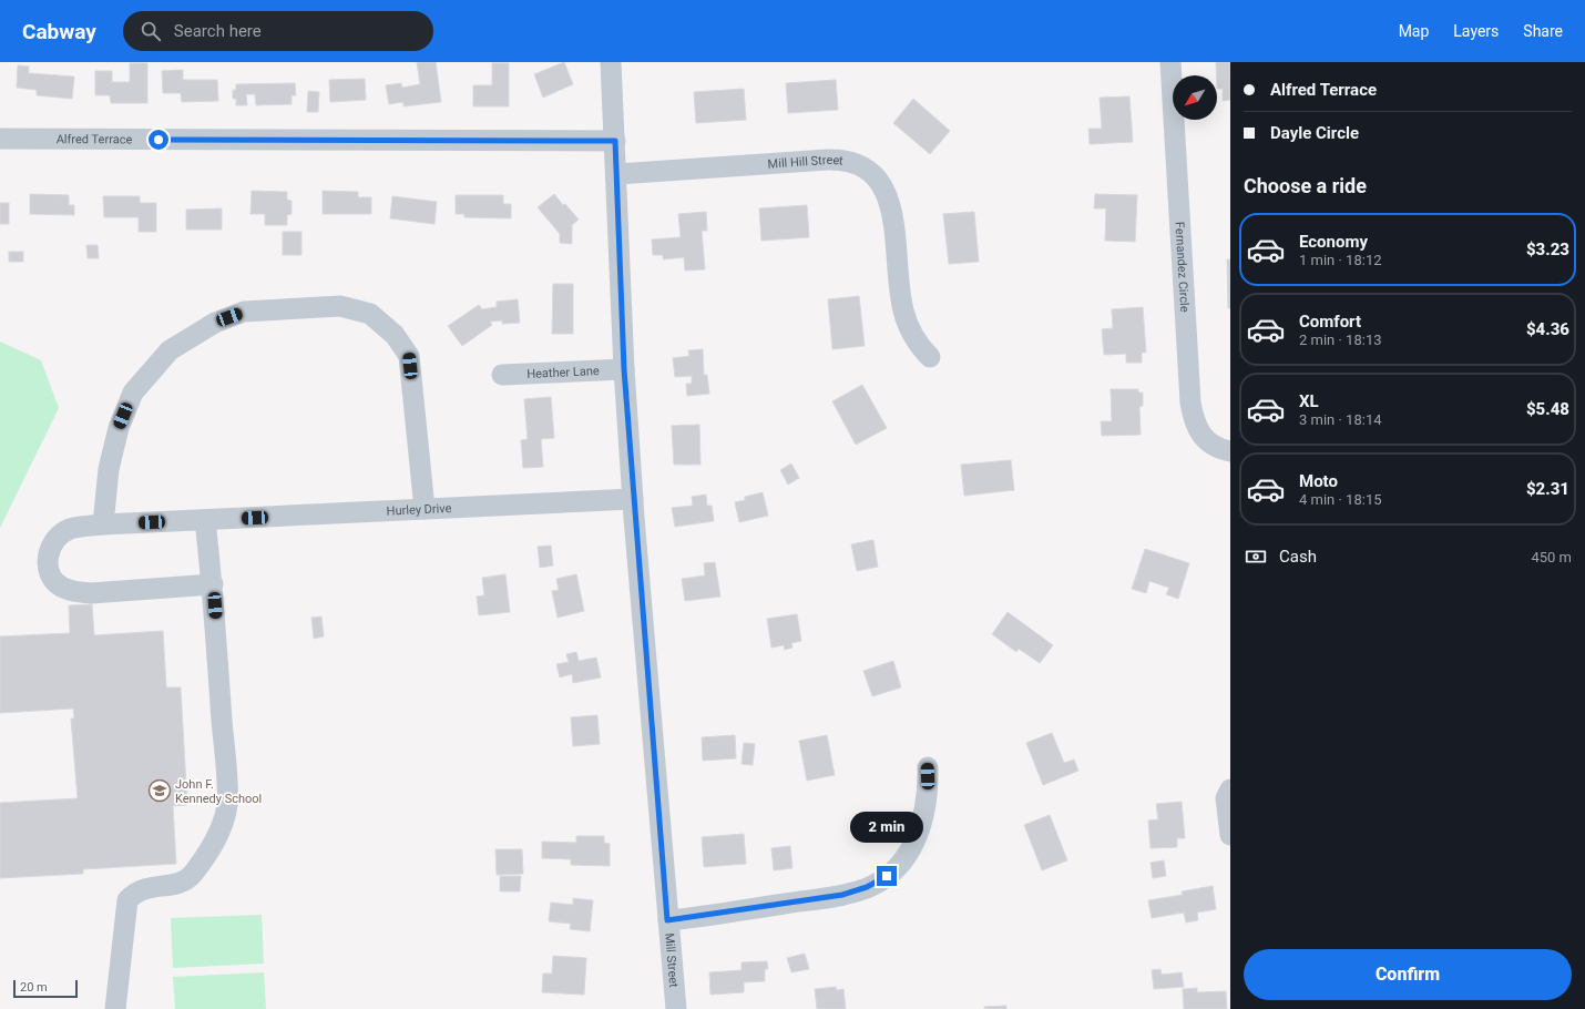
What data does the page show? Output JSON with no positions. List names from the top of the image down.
{
  "streets": {
    "street": [
      "Alfred Terrace",
      "Mill Hill Street",
      "Fernandez Circle",
      "Heather Lane",
      "Hurley Drive",
      "Mill Street"
    ]
  },
  "crossings": [
    ["Alfred Terrace", "Mill Street"],
    ["Mill Hill Street", "Mill Street"],
    ["Heather Lane", "Mill Street"],
    ["Hurley Drive", "Mill Street"]
  ],
  "places": {
    "school or university": ["John F. Kennedy School"]
  },
  "scale_bar": "20 m",
  "north": "bottom left",
  "page": {
    "header": "Cabway",
    "search": "Search here",
    "nav": ["Map", "Layers", "Share"],
    "banner": ["Alfred Terrace", "Dayle Circle"],
    "heading": "Choose a ride",
    "list": [
      {
        "name": "Economy",
        "note": "1 min · 18:12",
        "value": "$3.23"
      },
      {
        "name": "Comfort",
        "note": "2 min · 18:13",
        "value": "$4.36"
      },
      {
        "name": "XL",
        "note": "3 min · 18:14",
        "value": "$5.48"
      },
      {
        "name": "Moto",
        "note": "4 min · 18:15",
        "value": "$2.31"
      }
    ],
    "pay": ["Cash", "450 m"],
    "bubble": "2 min",
    "buttons": "Confirm",
    "scale": "20 m"
  }
}
